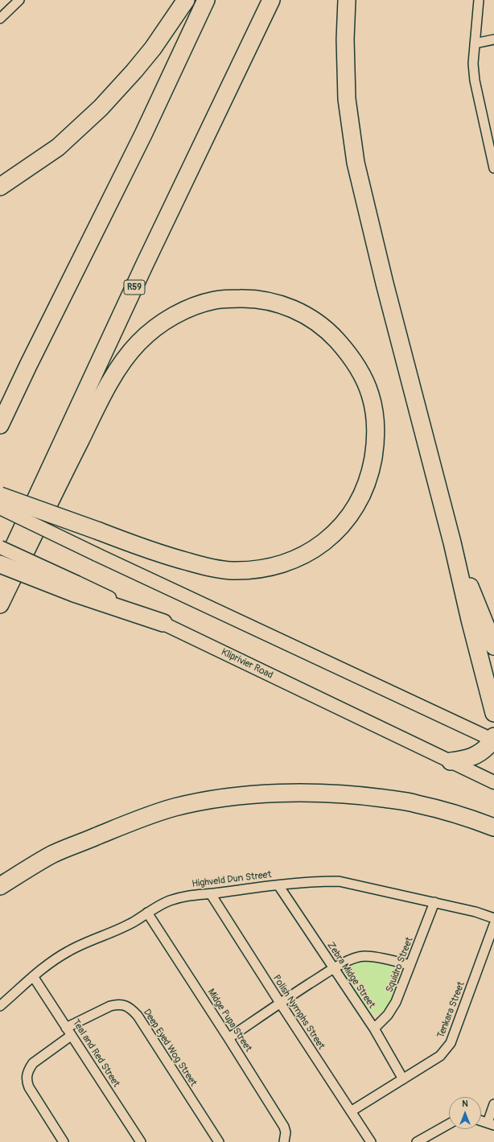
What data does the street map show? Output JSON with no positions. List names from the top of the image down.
{
  "streets": {
    "highway": ["R59"],
    "main road": ["Kliprivier Road"],
    "street": [
      "Highveld Dun Street",
      "Squidro Street",
      "Zebra Midge Street",
      "Tenkara Street",
      "Polish Nymphs Street",
      "Midge Pupa Street",
      "Deep Eyed Wog Street",
      "Teal and Red Street"
    ]
  },
  "crossings": [
    ["Highveld Dun Street", "Squidro Street"],
    ["Highveld Dun Street", "Zebra Midge Street"],
    ["Highveld Dun Street", "Polish Nymphs Street"],
    ["Highveld Dun Street", "Midge Pupa Street"],
    ["Highveld Dun Street", "Teal and Red Street"],
    ["Squidro Street", "Zebra Midge Street"],
    ["Zebra Midge Street", "Tenkara Street"],
    ["Tenkara Street", "Polish Nymphs Street"],
    ["Deep Eyed Wog Street", "Teal and Red Street"]
  ],
  "north": "top"
}
